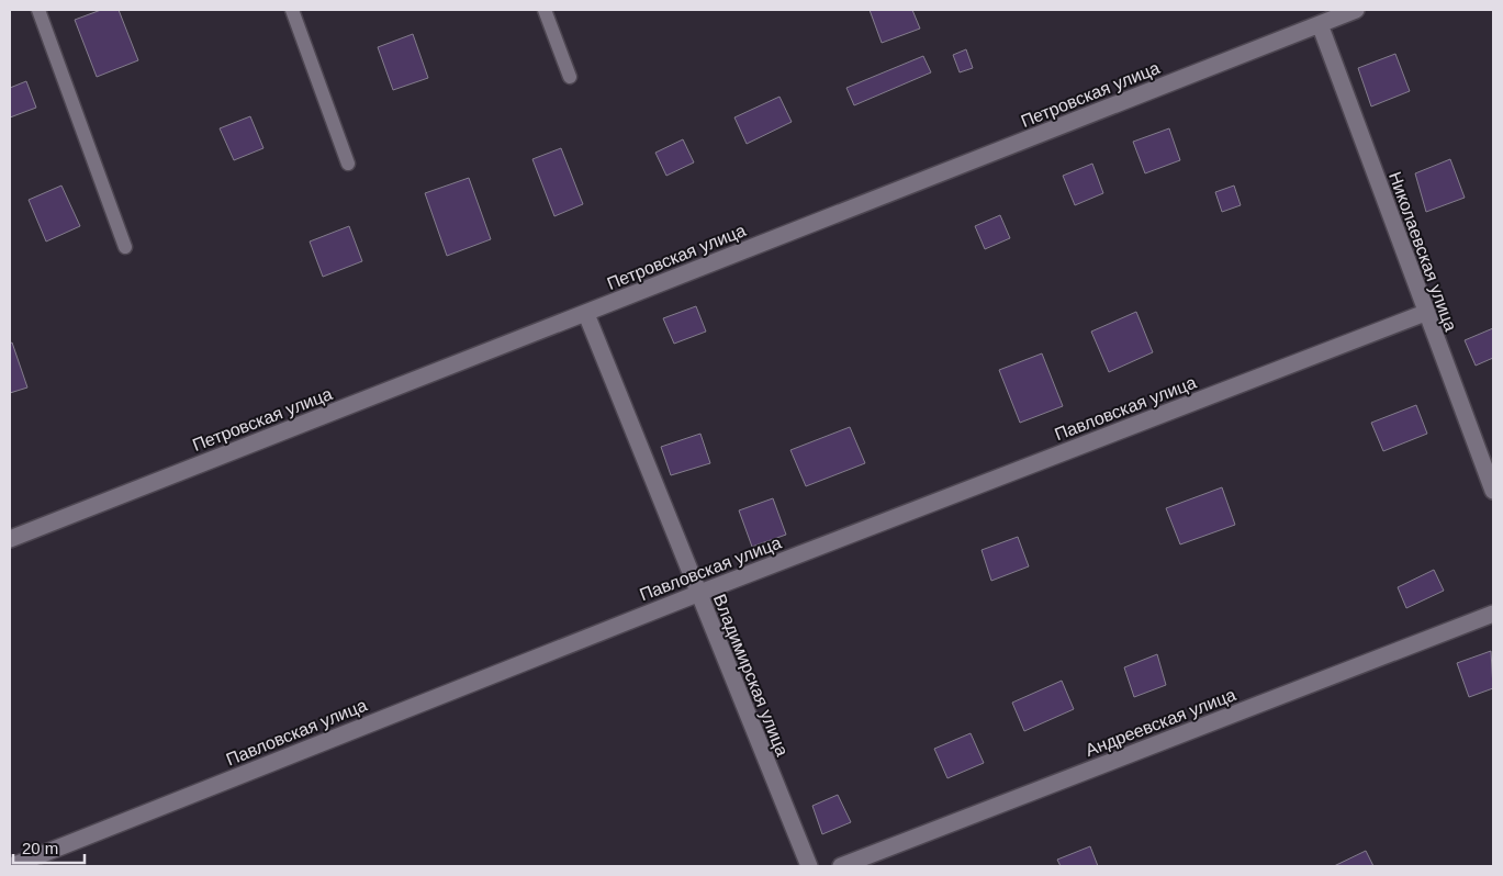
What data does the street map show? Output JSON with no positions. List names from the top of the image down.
{
  "streets": {
    "street": [
      "Петровская улица",
      "Николаевская улица",
      "Павловская улица",
      "Владимирская улица",
      "Андреевская улица"
    ]
  },
  "crossings": [
    ["Петровская улица", "Николаевская улица"],
    ["Петровская улица", "Владимирская улица"],
    ["Николаевская улица", "Павловская улица"],
    ["Павловская улица", "Владимирская улица"]
  ],
  "scale_bar": "20 m"
}
